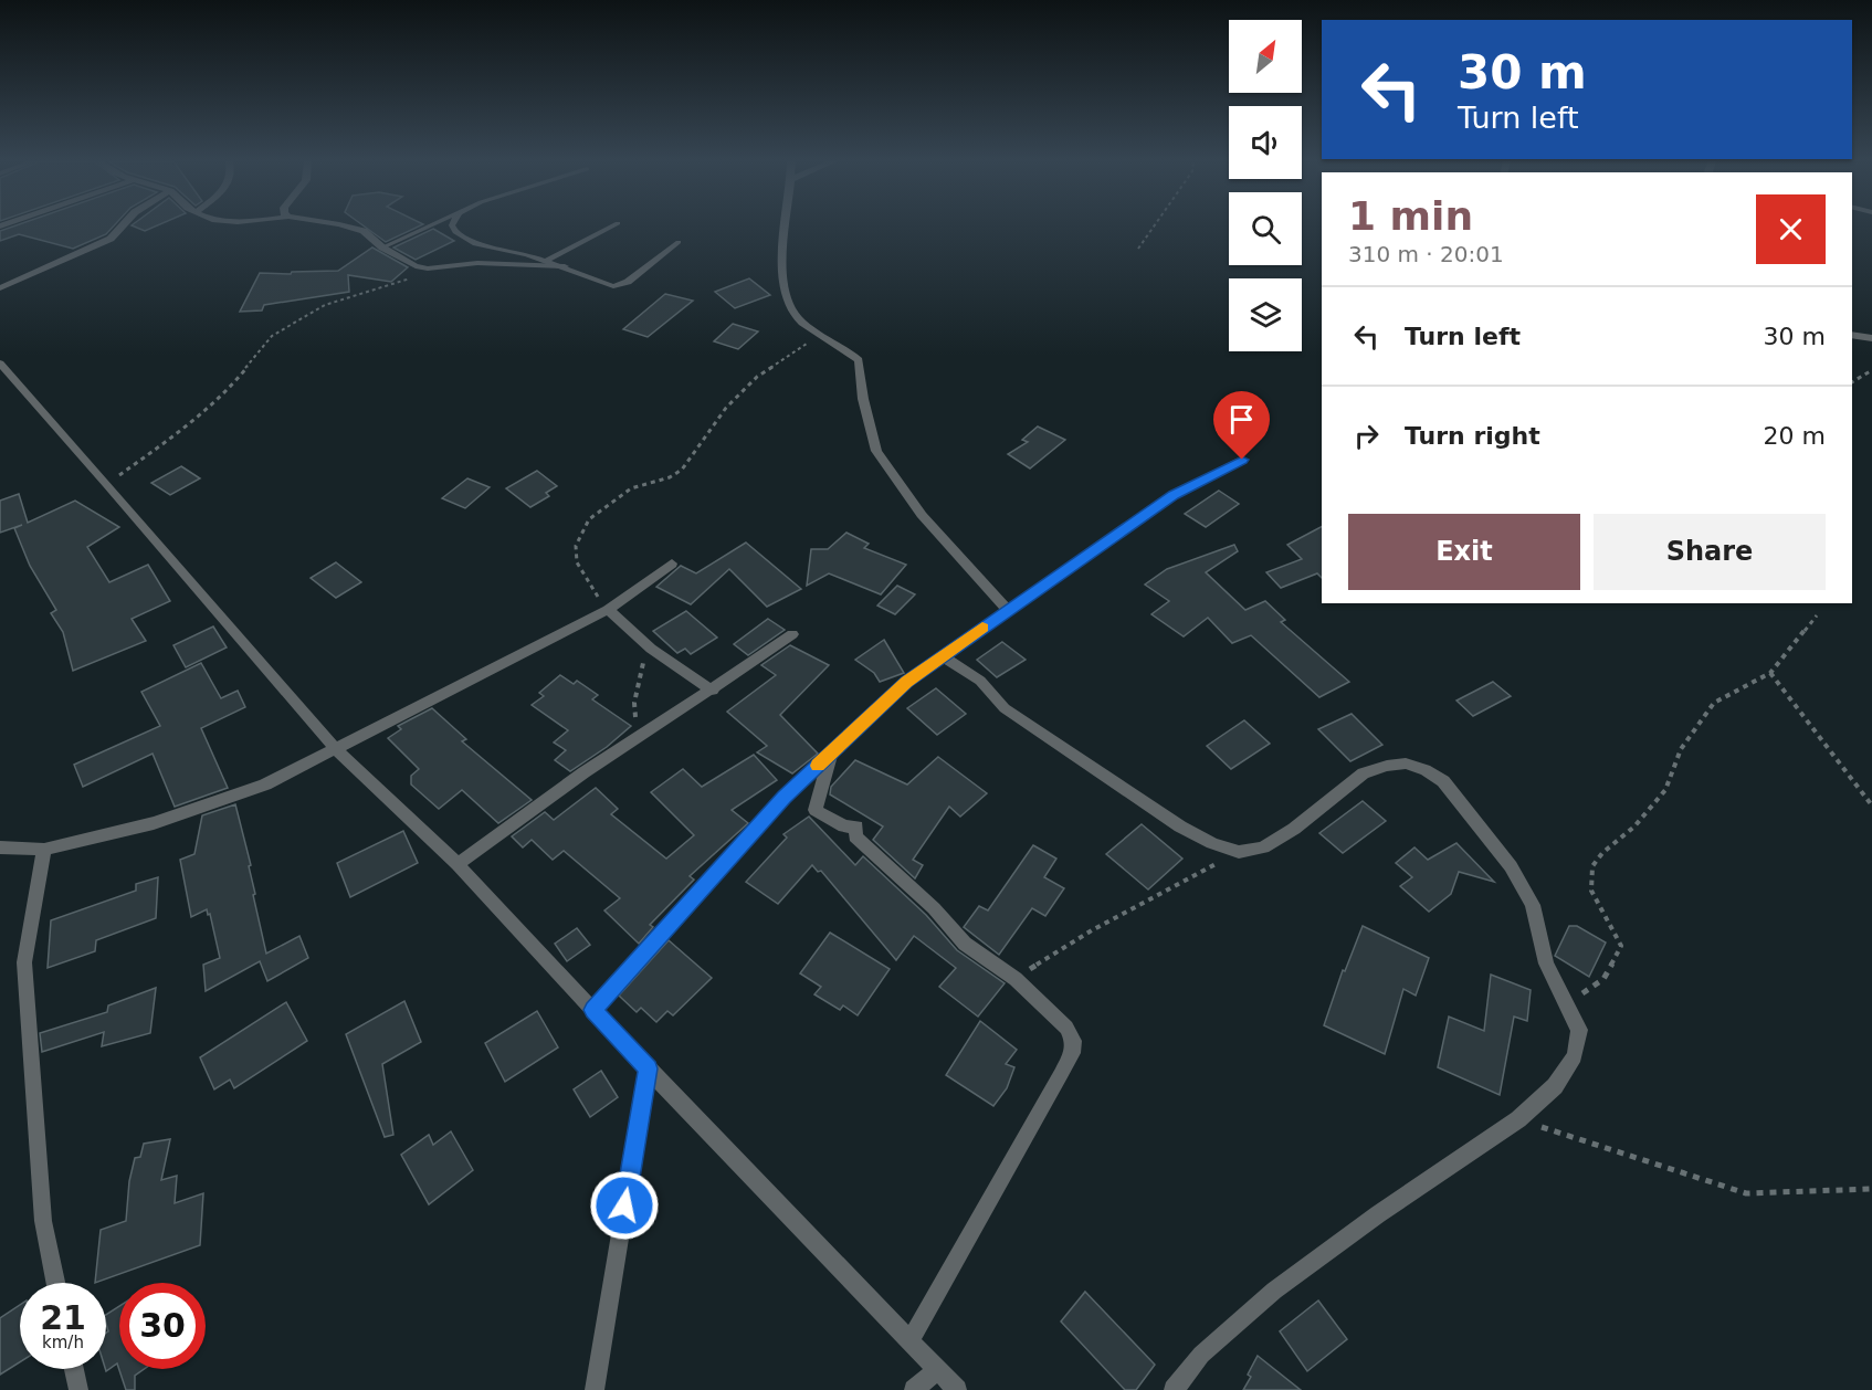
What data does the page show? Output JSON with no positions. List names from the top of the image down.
{
  "north": "top right",
  "page": {
    "turn": ["30 m", "Turn left"],
    "heading": ["1 min", "310 m · 20:01"],
    "list": [
      {
        "name": "Turn left",
        "value": "30 m"
      },
      {
        "name": "Turn right",
        "value": "20 m"
      }
    ],
    "buttons": ["Exit", "Share"],
    "speed": "21 km/h",
    "limit": "30"
  }
}
